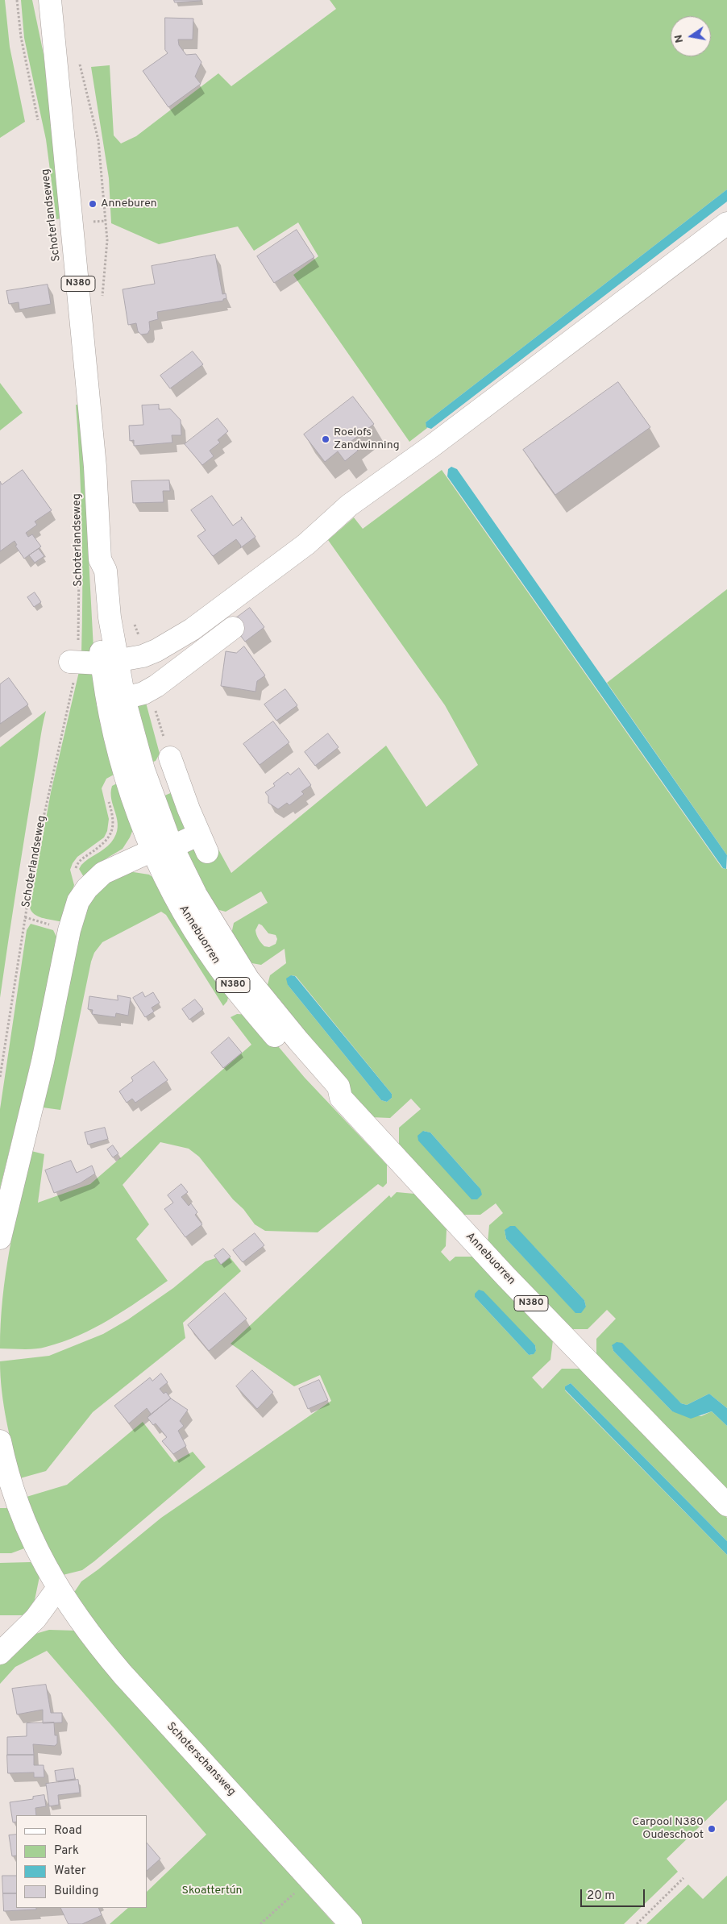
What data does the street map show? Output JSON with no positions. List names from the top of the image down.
{
  "streets": {
    "main road": [
      "Schoterlandseweg",
      "N380",
      "Annebuorren",
      "Schoterschansweg"
    ]
  },
  "crossings": [
    ["Schoterlandseweg", "Annebuorren"]
  ],
  "parks": ["Skoattertún"],
  "places": ["Anneburen", "Roelofs Zandwinning", "Carpool N380 Oudeschoot"],
  "legend": [
    "Road",
    "Park",
    "Water",
    "Building"
  ],
  "scale_bar": "20 m",
  "north": "left"
}
